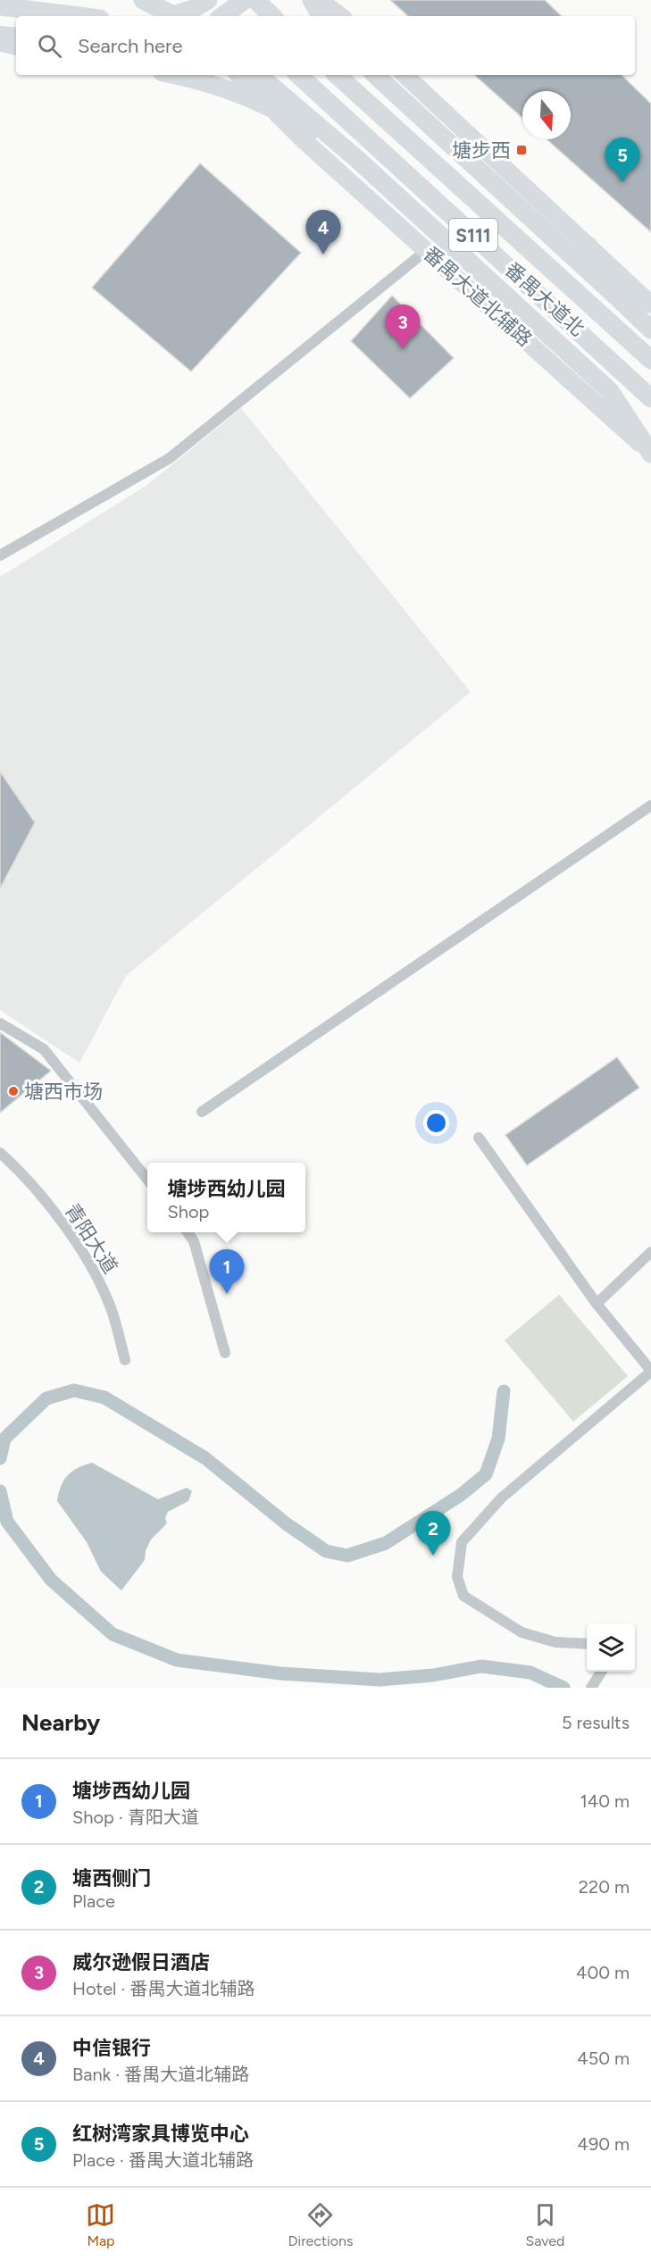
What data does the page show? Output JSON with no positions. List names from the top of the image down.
{
  "streets": {
    "highway": ["S111", "番禺大道北"],
    "main road": ["番禺大道北辅路"],
    "street": ["青阳大道"]
  },
  "places": {
    "transit": ["塘步西"],
    "other": ["塘西市场"]
  },
  "north": "bottom",
  "page": {
    "search": "Search here",
    "pins": [
      "5",
      "4",
      "3",
      "1",
      "2"
    ],
    "popup": ["塘埗西幼儿园", "Shop"],
    "heading": ["Nearby", "5 results"],
    "list": [
      {
        "mark": "1",
        "name": "塘埗西幼儿园",
        "note": "Shop · 青阳大道",
        "value": "140 m"
      },
      {
        "mark": "2",
        "name": "塘西侧门",
        "note": "Place",
        "value": "220 m"
      },
      {
        "mark": "3",
        "name": "威尔逊假日酒店",
        "note": "Hotel · 番禺大道北辅路",
        "value": "400 m"
      },
      {
        "mark": "4",
        "name": "中信银行",
        "note": "Bank · 番禺大道北辅路",
        "value": "450 m"
      },
      {
        "mark": "5",
        "name": "红树湾家具博览中心",
        "note": "Place · 番禺大道北辅路",
        "value": "490 m"
      }
    ],
    "nav": ["Map", "Directions", "Saved"]
  }
}
